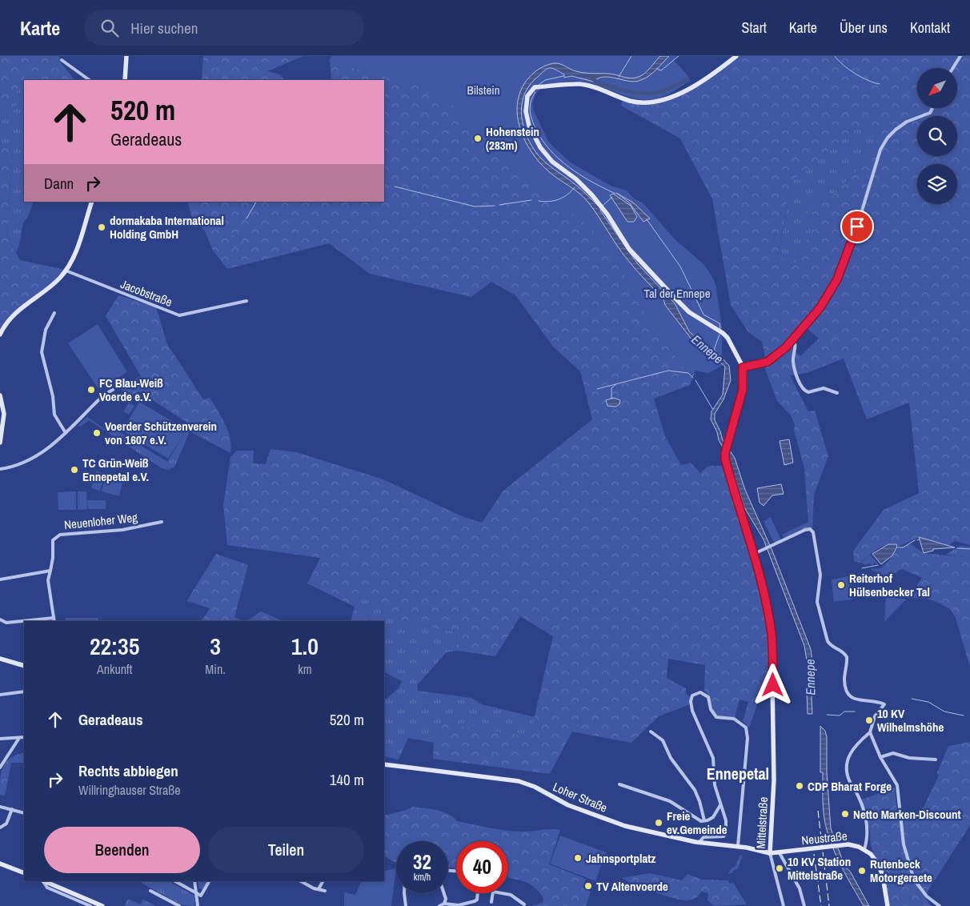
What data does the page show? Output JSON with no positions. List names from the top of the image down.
{
  "streets": {
    "street": [
      "Jacobstraße",
      "Neuenloher Weg",
      "Loher Straße",
      "Mittelstraße",
      "Neustraße"
    ]
  },
  "crossings": [
    ["Loher Straße", "Mittelstraße"],
    ["Loher Straße", "Neustraße"],
    ["Mittelstraße", "Neustraße"]
  ],
  "districts": ["Ennepetal"],
  "water": ["Ennepe"],
  "parks": ["Bilstein", "Tal der Ennepe"],
  "places": [
    "Hohenstein (283m)",
    "dormakaba International Holding GmbH",
    "FC Blau-Weiß Voerde e.V.",
    "Voerder Schützenverein von 1607 e.V.",
    "TC Grün-Weiß Ennepetal e.V.",
    "Reiterhof Hülsenbecker Tal",
    "10 KV Wilhelmshöhe",
    "CDP Bharat Forge",
    "Netto Marken-Discount",
    "Freie ev.Gemeinde",
    "Jahnsportplatz",
    "10 KV Station Mittelstraße",
    "Rutenbeck Motorgeraete",
    "TV Altenvoerde"
  ],
  "north": "bottom left",
  "page": {
    "header": "Karte",
    "search": "Hier suchen",
    "nav": [
      "Start",
      "Karte",
      "Über uns",
      "Kontakt"
    ],
    "turn": ["520 m", "Geradeaus"],
    "then": "Dann",
    "eta": [
      "22:35",
      "Ankunft",
      "3",
      "Min.",
      "1.0",
      "km"
    ],
    "list": [
      {
        "name": "Geradeaus",
        "value": "520 m"
      },
      {
        "name": "Rechts abbiegen",
        "note": "Willringhauser Straße",
        "value": "140 m"
      }
    ],
    "buttons": ["Beenden", "Teilen"],
    "speed": "32 km/h",
    "limit": "40"
  }
}
